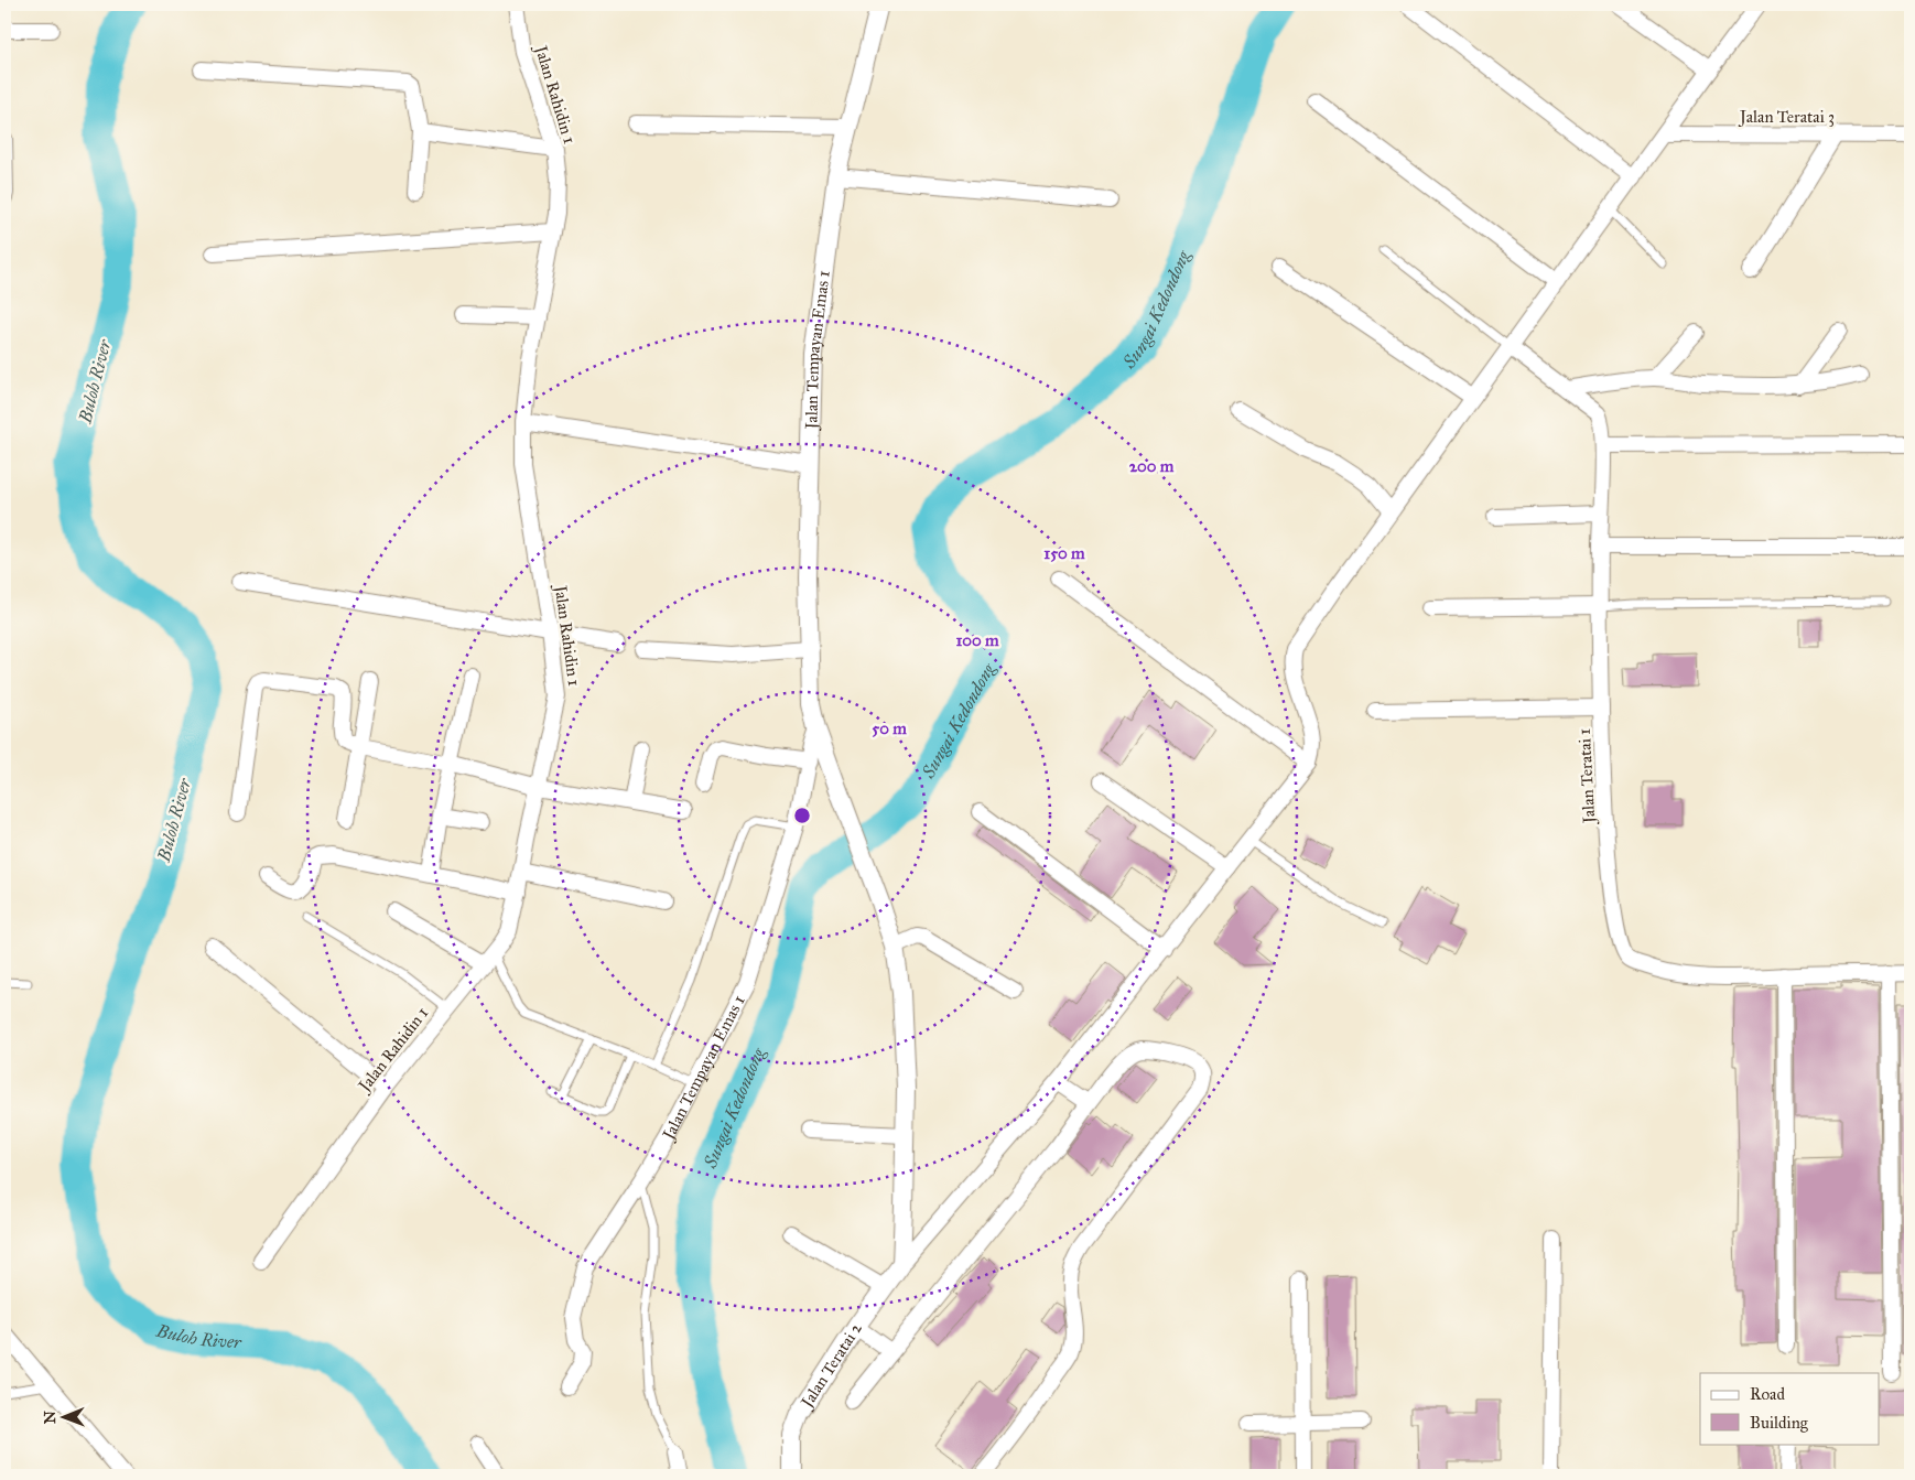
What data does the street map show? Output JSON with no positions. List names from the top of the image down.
{
  "streets": {
    "street": [
      "Jalan Rahidin 1",
      "Jalan Teratai 3",
      "Jalan Tempayan Emas 1",
      "Jalan Teratai 1",
      "Jalan Teratai 2"
    ]
  },
  "crossings": [
    ["Jalan Tempayan Emas 1", "Jalan Teratai 2"]
  ],
  "water": ["Sungai Kedondong", "Buloh River"],
  "legend": ["Road", "Building"],
  "north": "left",
  "rings": [
    "200 m",
    "150 m",
    "100 m",
    "50 m"
  ]
}
